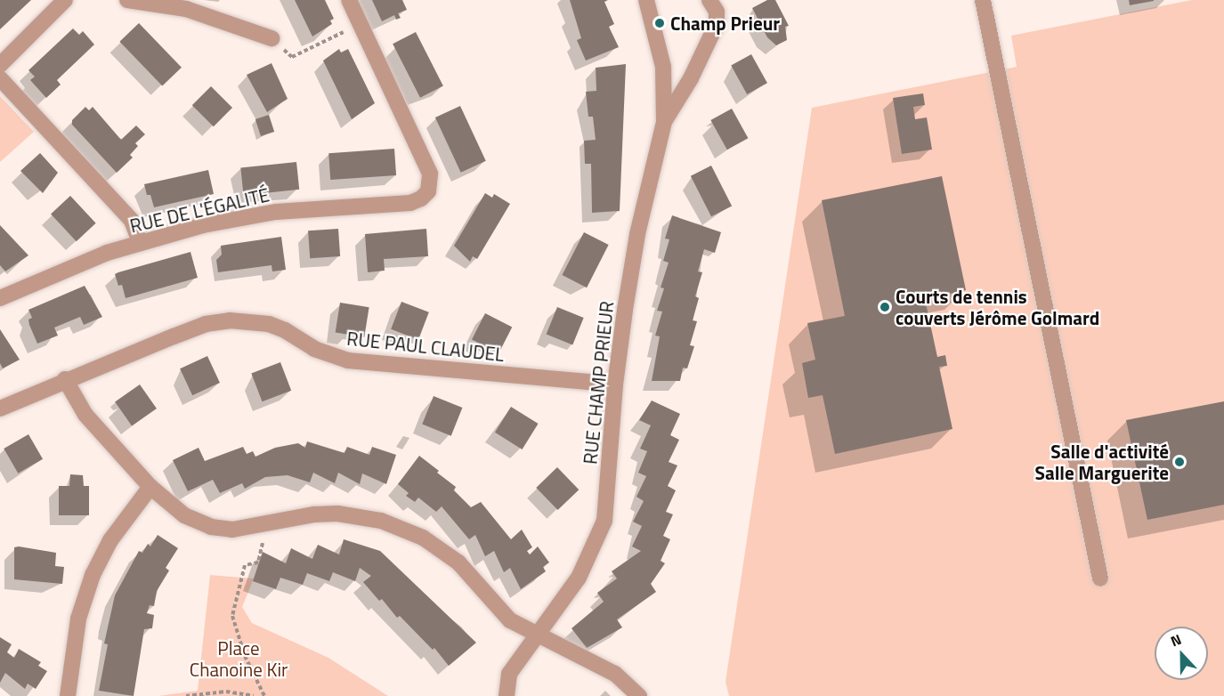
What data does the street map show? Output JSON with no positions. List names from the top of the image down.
{
  "streets": {
    "street": ["RUE DE L'ÉGALITÉ", "RUE PAUL CLAUDEL", "RUE CHAMP PRIEUR"]
  },
  "crossings": [
    ["RUE PAUL CLAUDEL", "RUE CHAMP PRIEUR"]
  ],
  "parks": ["Place Chanoine Kir"],
  "places": ["Champ Prieur", "Courts de tennis couverts Jérôme Golmard", "Salle d'activité Salle Marguerite"],
  "north": "top"
}
